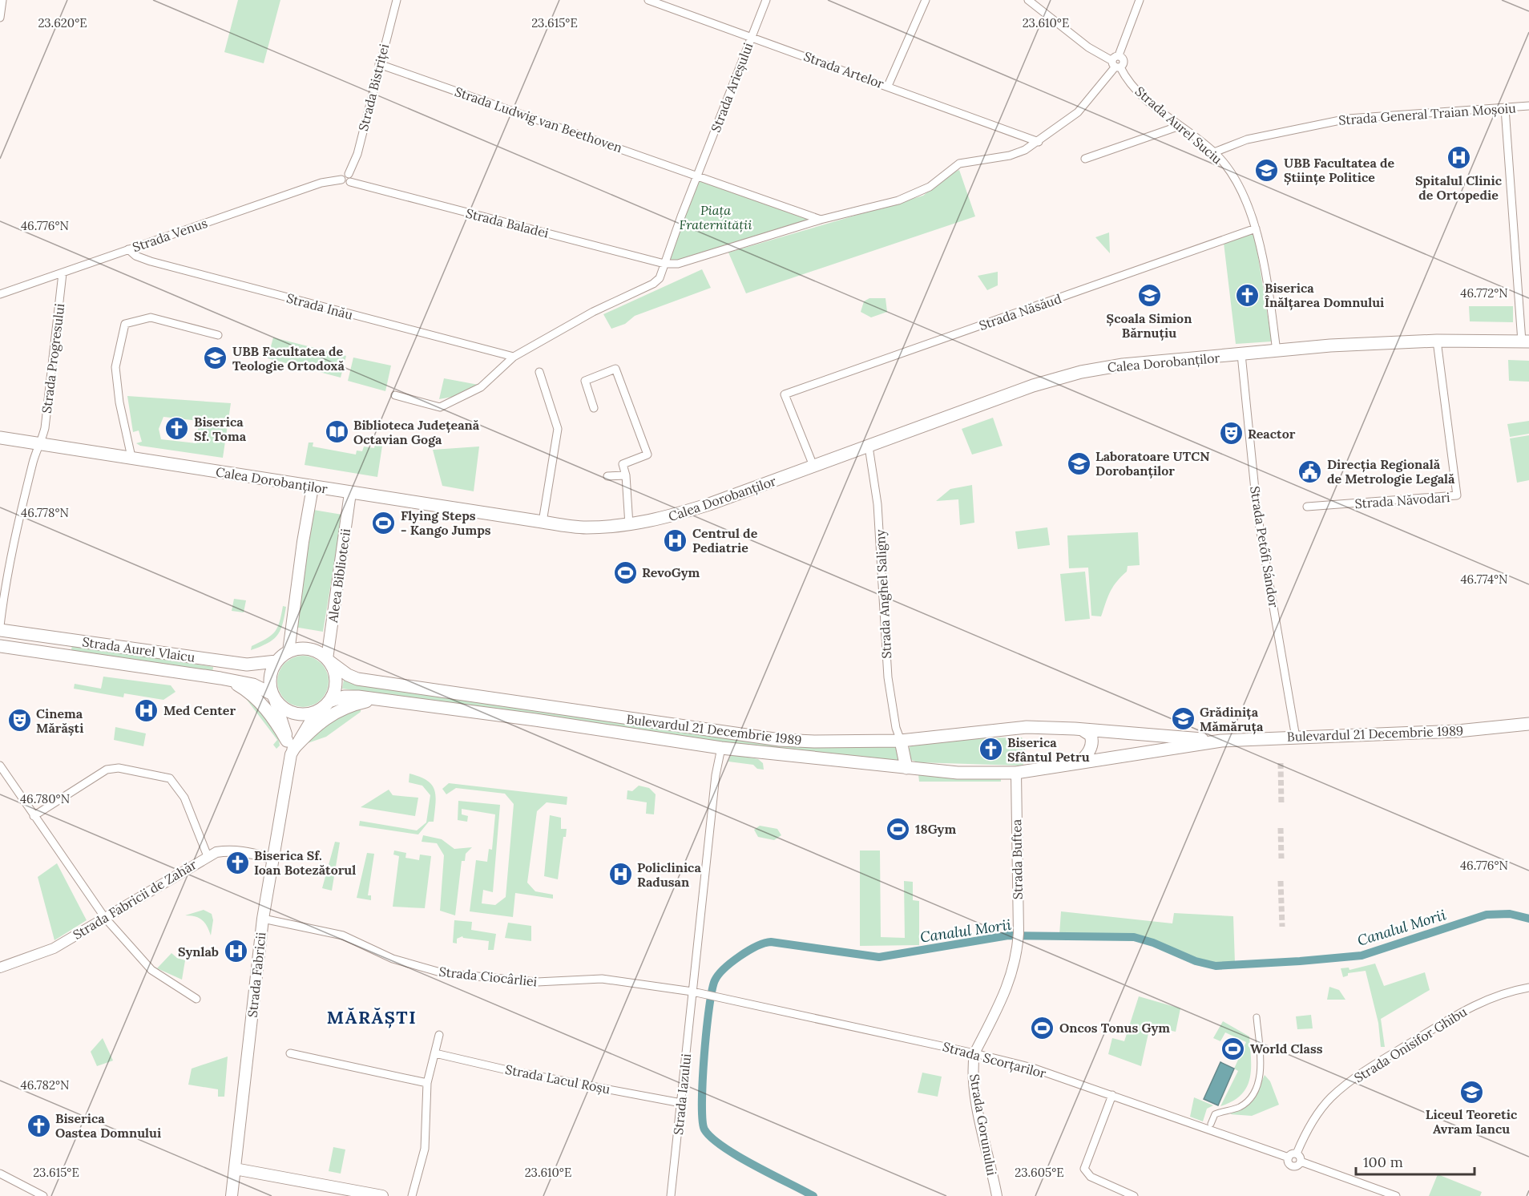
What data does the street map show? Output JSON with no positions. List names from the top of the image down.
{
  "streets": {
    "main road": [
      "Calea Dorobanților",
      "Aleea Bibliotecii",
      "Strada Aurel Vlaicu",
      "Bulevardul 21 Decembrie 1989",
      "Strada Fabricii"
    ],
    "street": [
      "Strada Artelor",
      "Strada Bistriței",
      "Strada Arieșului",
      "Strada General Traian Moșoiu",
      "Strada Ludwig van Beethoven",
      "Strada Aurel Suciu",
      "Strada Baladei",
      "Strada Venus",
      "Strada Inău",
      "Strada Năsăud",
      "Strada Progresului",
      "Strada Năvodari",
      "Strada Petőfi Sándor",
      "Strada Anghel Saligny",
      "Strada Buftea",
      "Strada Fabricii de Zahăr",
      "Strada Ciocârliei",
      "Strada Onisifor Ghibu",
      "Strada Scorțarilor",
      "Strada Lacul Roșu",
      "Strada Iazului",
      "Strada Gorunului"
    ]
  },
  "crossings": [
    ["Strada Artelor", "Strada Arieșului"],
    ["Strada Bistriței", "Strada Ludwig van Beethoven"],
    ["Strada Bistriței", "Strada Baladei"],
    ["Strada Arieșului", "Strada Ludwig van Beethoven"],
    ["Strada General Traian Moșoiu", "Strada Aurel Suciu"],
    ["Strada Aurel Suciu", "Strada Năsăud"],
    ["Strada Aurel Suciu", "Calea Dorobanților"],
    ["Strada Baladei", "Strada Venus"],
    ["Strada Venus", "Strada Inău"],
    ["Strada Venus", "Strada Progresului"],
    ["Strada Năsăud", "Calea Dorobanților"],
    ["Strada Progresului", "Calea Dorobanților"],
    ["Calea Dorobanților", "Strada Năvodari"],
    ["Calea Dorobanților", "Strada Petőfi Sándor"],
    ["Calea Dorobanților", "Aleea Bibliotecii"],
    ["Calea Dorobanților", "Strada Anghel Saligny"],
    ["Strada Petőfi Sándor", "Bulevardul 21 Decembrie 1989"],
    ["Aleea Bibliotecii", "Strada Aurel Vlaicu"],
    ["Aleea Bibliotecii", "Bulevardul 21 Decembrie 1989"],
    ["Aleea Bibliotecii", "Strada Fabricii"],
    ["Strada Anghel Saligny", "Bulevardul 21 Decembrie 1989"],
    ["Strada Aurel Vlaicu", "Bulevardul 21 Decembrie 1989"],
    ["Strada Aurel Vlaicu", "Strada Fabricii"],
    ["Bulevardul 21 Decembrie 1989", "Strada Buftea"],
    ["Bulevardul 21 Decembrie 1989", "Strada Fabricii"],
    ["Bulevardul 21 Decembrie 1989", "Strada Iazului"],
    ["Strada Buftea", "Strada Scorțarilor"],
    ["Strada Buftea", "Strada Gorunului"],
    ["Strada Fabricii de Zahăr", "Strada Fabricii"],
    ["Strada Fabricii", "Strada Ciocârliei"],
    ["Strada Ciocârliei", "Strada Scorțarilor"],
    ["Strada Ciocârliei", "Strada Iazului"],
    ["Strada Onisifor Ghibu", "Strada Scorțarilor"],
    ["Strada Scorțarilor", "Strada Iazului"],
    ["Strada Scorțarilor", "Strada Gorunului"],
    ["Strada Lacul Roșu", "Strada Iazului"]
  ],
  "districts": ["MĂRĂȘTI"],
  "water": ["Canalul Morii"],
  "parks": ["Piața Fraternității"],
  "places": {
    "hospital": [
      "Spitalul Clinic de Ortopedie",
      "Centrul de Pediatrie",
      "Med Center",
      "Policlinica Radusan",
      "Synlab"
    ],
    "school or university": [
      "UBB Facultatea de Științe Politice",
      "Școala Simion Bărnuțiu",
      "UBB Facultatea de Teologie Ortodoxă",
      "Laboratoare UTCN Dorobanților",
      "Grădinița Mămăruța",
      "Liceul Teoretic Avram Iancu"
    ],
    "church": [
      "Biserica Înălțarea Domnului",
      "Biserica Sf. Toma",
      "Biserica Sfântul Petru",
      "Biserica Sf. Ioan Botezătorul",
      "Biserica Oastea Domnului"
    ],
    "library": ["Biblioteca Județeană Octavian Goga"],
    "theatre": ["Reactor", "Cinema Mărăști"],
    "public building": ["Direcția Regională de Metrologie Legală"],
    "sports": [
      "Flying Steps - Kango Jumps",
      "RevoGym",
      "18Gym",
      "Oncos Tonus Gym",
      "World Class"
    ]
  },
  "scale_bar": "100 m",
  "coordinates": [
    "23.620°E",
    "23.615°E",
    "23.610°E",
    "46.776°N",
    "46.772°N",
    "46.778°N",
    "46.774°N",
    "46.780°N",
    "46.782°N",
    "23.605°E"
  ]
}
